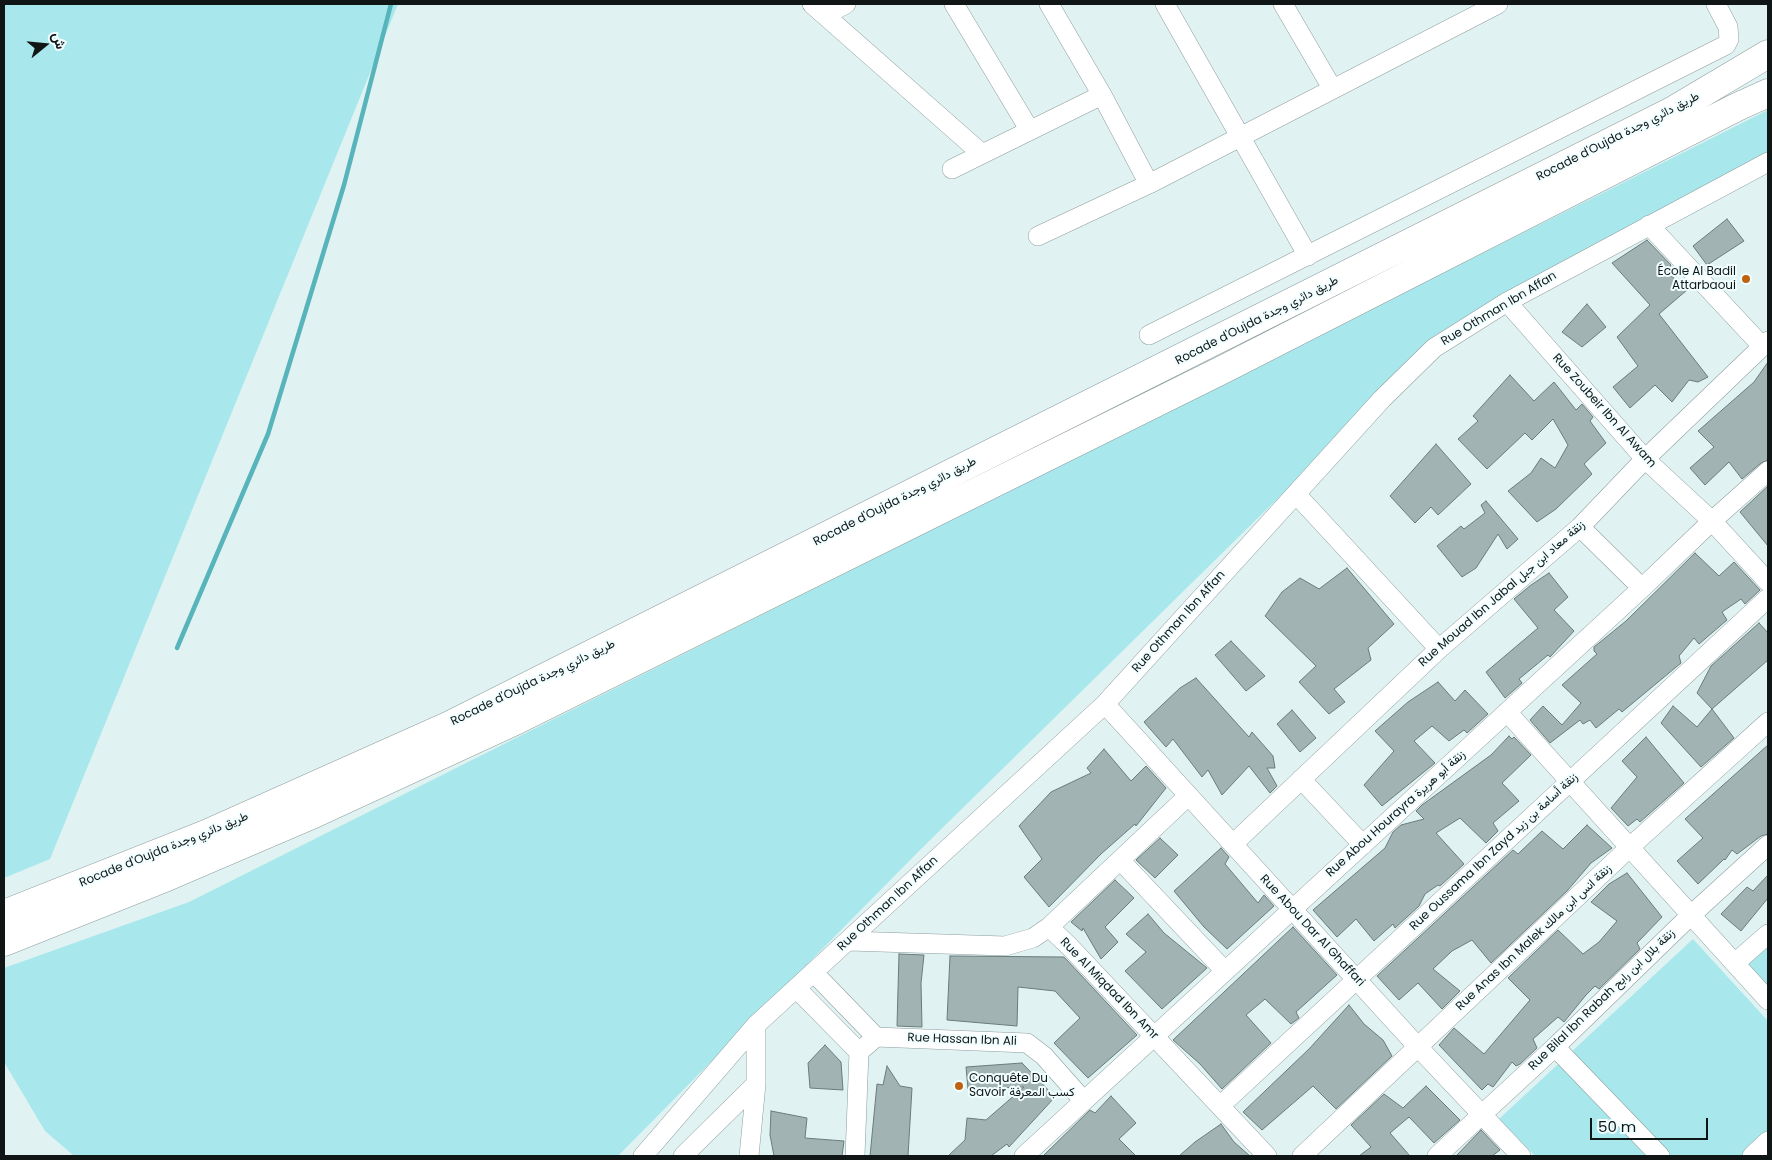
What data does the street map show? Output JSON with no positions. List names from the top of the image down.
{
  "streets": {
    "highway": ["Rocade d'Oujda طريق دائري وجدة"],
    "street": [
      "Rue Othman Ibn Affan",
      "Rue Zoubeir Ibn Al Awam",
      "Rue Mouad Ibn Jabal زنقة معاد ابن جبل",
      "Rue Abou Hourayra زنقة أبو هريرة",
      "Rue Oussama Ibn Zayd زنقة أسامة بن زيد",
      "Rue Abou Dar Al Ghaffari",
      "Rue Anas Ibn Malek زنقة انس ابن مالك",
      "Rue Al Miqdad Ibn Amr",
      "Rue Bilal Ibn Rabah زنقة بلال ابن رابح",
      "Rue Hassan Ibn Ali"
    ]
  },
  "crossings": [
    ["Rue Othman Ibn Affan", "Rue Zoubeir Ibn Al Awam"],
    ["Rue Othman Ibn Affan", "Rue Abou Dar Al Ghaffari"],
    ["Rue Zoubeir Ibn Al Awam", "Rue Mouad Ibn Jabal زنقة معاد ابن جبل"],
    ["Rue Zoubeir Ibn Al Awam", "Rue Abou Hourayra زنقة أبو هريرة"],
    ["Rue Mouad Ibn Jabal زنقة معاد ابن جبل", "Rue Abou Dar Al Ghaffari"],
    ["Rue Abou Hourayra زنقة أبو هريرة", "Rue Abou Dar Al Ghaffari"],
    ["Rue Abou Hourayra زنقة أبو هريرة", "Rue Al Miqdad Ibn Amr"],
    ["Rue Abou Hourayra زنقة أبو هريرة", "Rue Hassan Ibn Ali"],
    ["Rue Oussama Ibn Zayd زنقة أسامة بن زيد", "Rue Abou Dar Al Ghaffari"],
    ["Rue Oussama Ibn Zayd زنقة أسامة بن زيد", "Rue Al Miqdad Ibn Amr"],
    ["Rue Abou Dar Al Ghaffari", "Rue Anas Ibn Malek زنقة انس ابن مالك"],
    ["Rue Abou Dar Al Ghaffari", "Rue Bilal Ibn Rabah زنقة بلال ابن رابح"]
  ],
  "places": ["École Al Badil Attarbaoui", "Conquête Du Savoir كسب المعرفة"],
  "scale_bar": "50 m",
  "north": "right"
}
